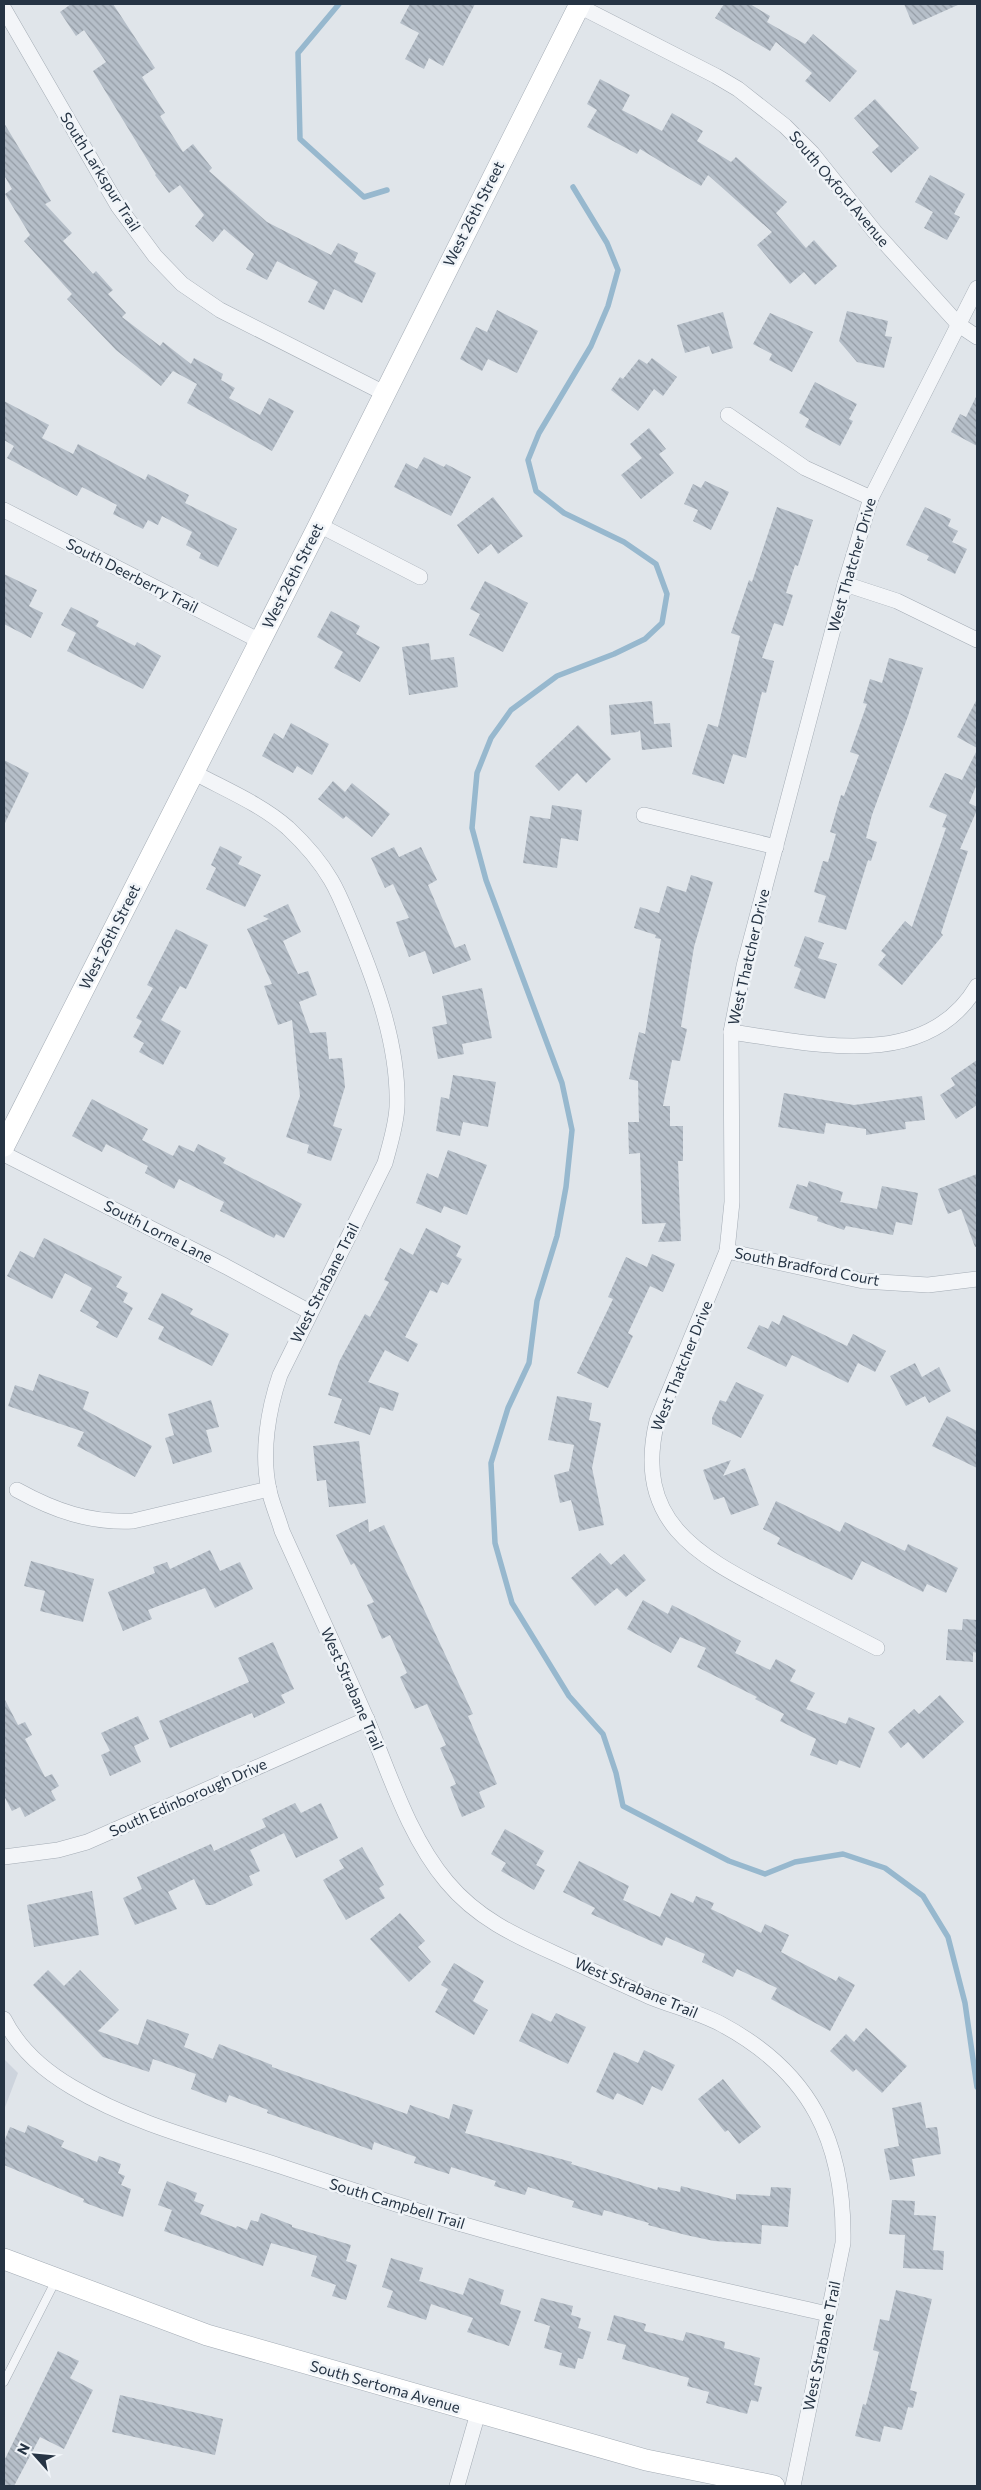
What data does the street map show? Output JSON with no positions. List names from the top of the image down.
{
  "streets": {
    "main road": ["West 26th Street", "South Sertoma Avenue"],
    "street": [
      "South Larkspur Trail",
      "South Oxford Avenue",
      "West Thatcher Drive",
      "South Deerberry Trail",
      "South Lorne Lane",
      "South Bradford Court",
      "West Strabane Trail",
      "South Edinborough Drive",
      "South Campbell Trail"
    ]
  },
  "crossings": [
    ["South Larkspur Trail", "West 26th Street"],
    ["South Oxford Avenue", "West 26th Street"],
    ["South Oxford Avenue", "West Thatcher Drive"],
    ["West 26th Street", "South Deerberry Trail"],
    ["West 26th Street", "West Strabane Trail"],
    ["West Thatcher Drive", "South Bradford Court"],
    ["South Lorne Lane", "West Strabane Trail"],
    ["West Strabane Trail", "South Edinborough Drive"],
    ["West Strabane Trail", "South Campbell Trail"]
  ],
  "north": "top left"
}
